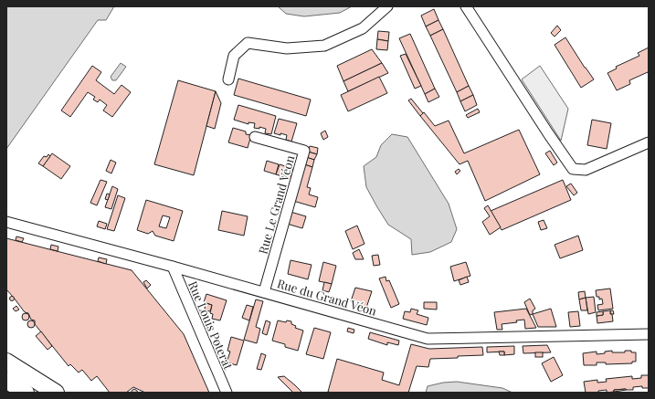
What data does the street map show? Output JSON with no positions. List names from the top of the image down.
{
  "streets": {
    "street": ["Rue Le Grand Véon", "Rue du Grand Véon", "Rue Louis Poterat"]
  },
  "crossings": [
    ["Rue Le Grand Véon", "Rue du Grand Véon"],
    ["Rue du Grand Véon", "Rue Louis Poterat"]
  ]
}
